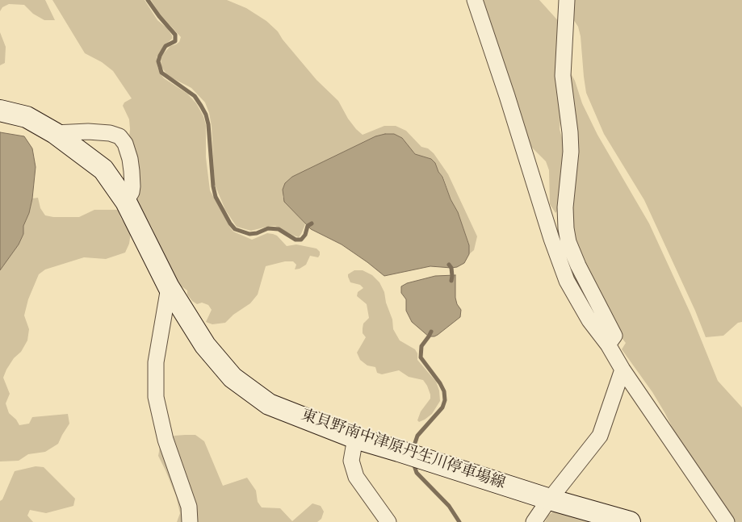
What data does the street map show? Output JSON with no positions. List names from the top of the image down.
{
  "streets": {
    "main road": ["東貝野南中津原丹生川停車場線"]
  }
}
